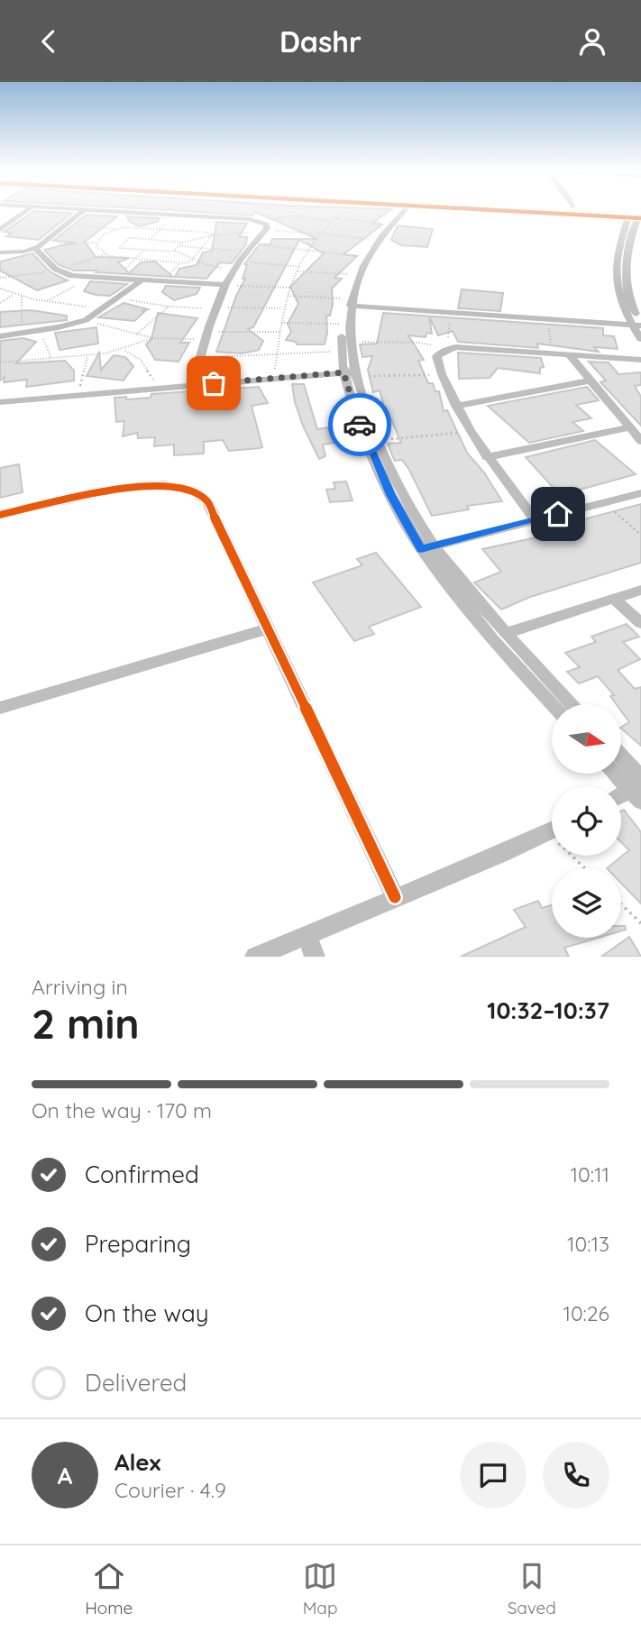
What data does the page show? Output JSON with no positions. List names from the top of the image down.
{
  "north": "right",
  "page": {
    "header": "Dashr",
    "heading": ["2 min", "Arriving in", "10:32–10:37"],
    "panel": ["Alex", "Courier · 4.9"],
    "bar": "On the way · 170 m",
    "list": [
      ["Confirmed", "10:11"],
      ["Preparing", "10:13"],
      ["On the way", "10:26"],
      "Delivered"
    ],
    "round": "A",
    "tabs": ["Home", "Map", "Saved"]
  }
}
